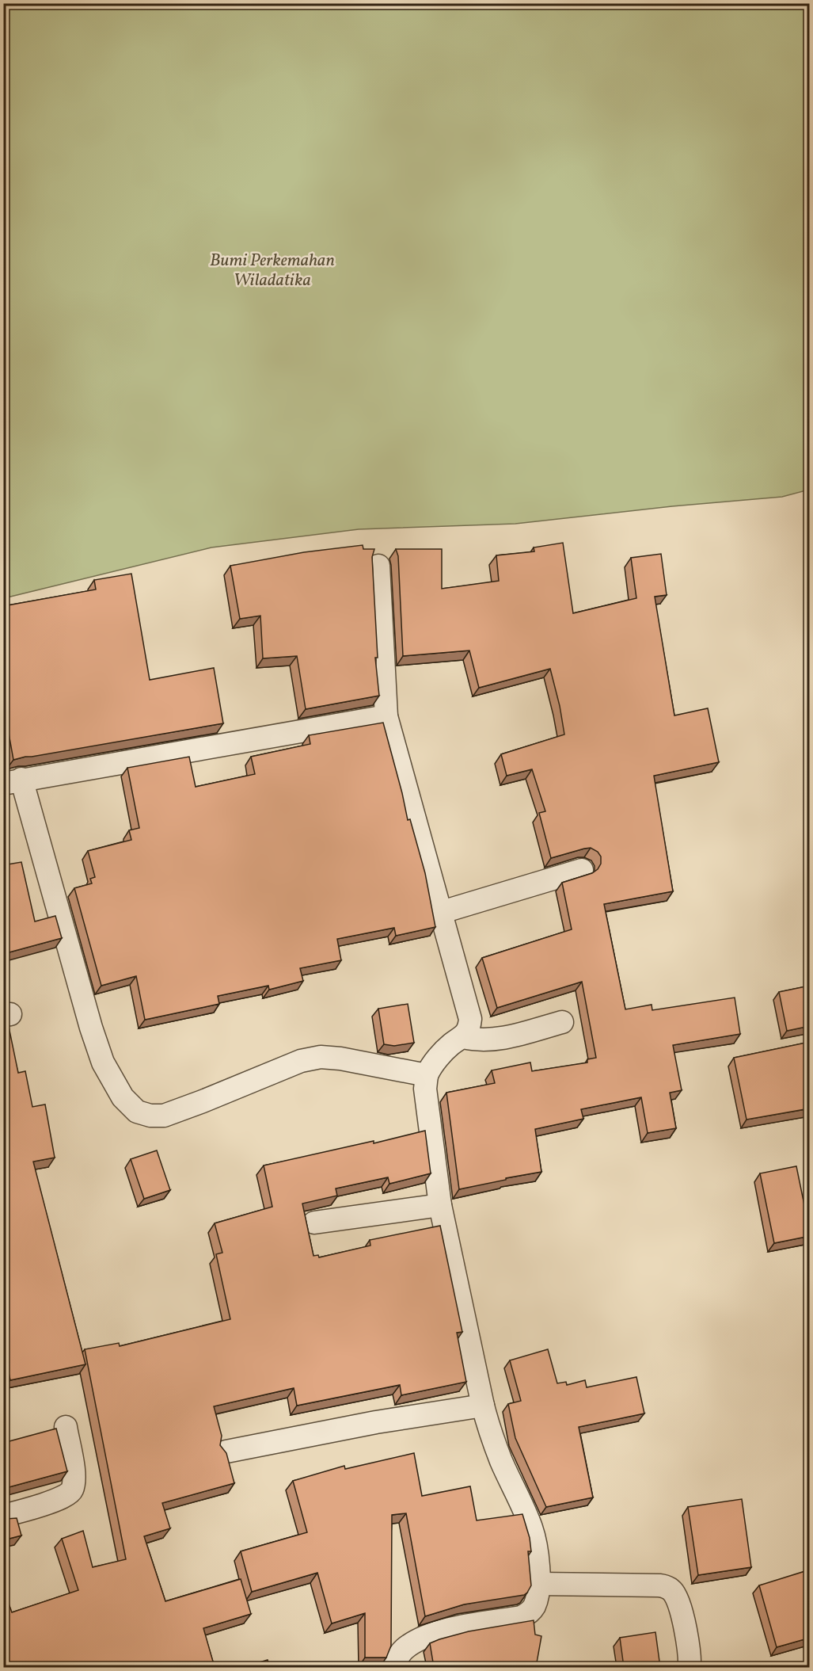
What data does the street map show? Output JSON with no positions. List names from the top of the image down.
{
  "parks": ["Bumi Perkemahan Wiladatika"]
}
